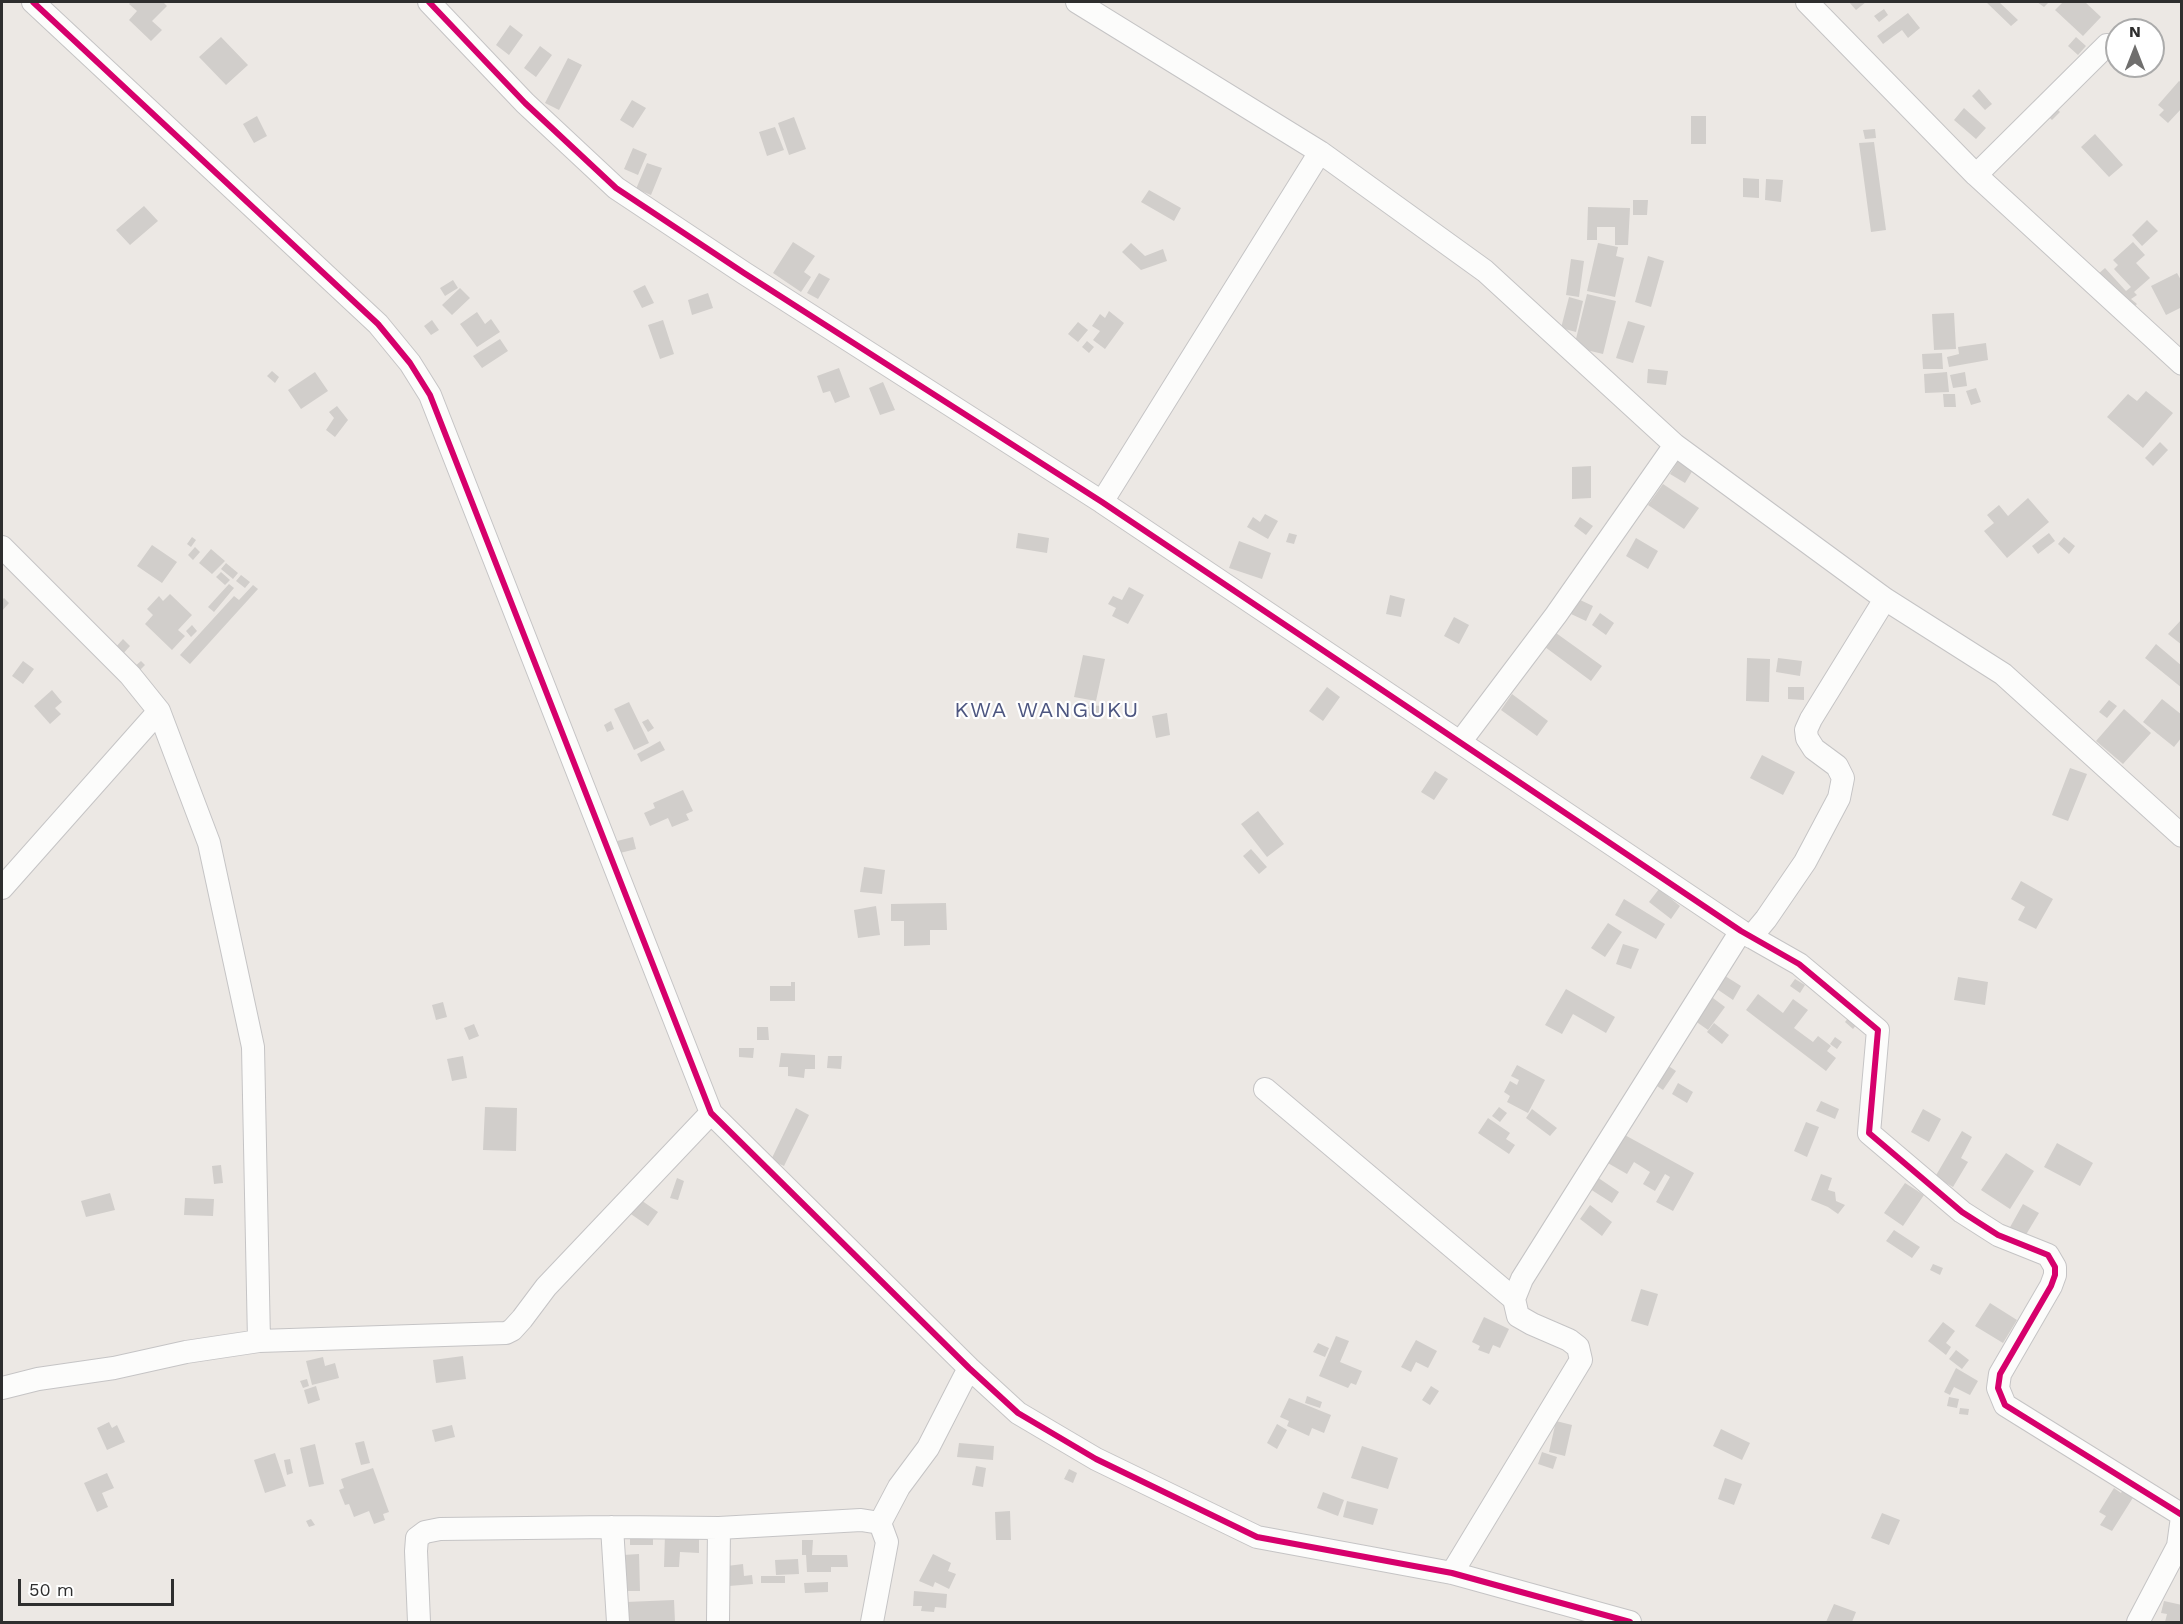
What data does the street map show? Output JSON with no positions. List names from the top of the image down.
{
  "districts": ["KWA WANGUKU"],
  "scale_bar": "50 m",
  "north": "top"
}
